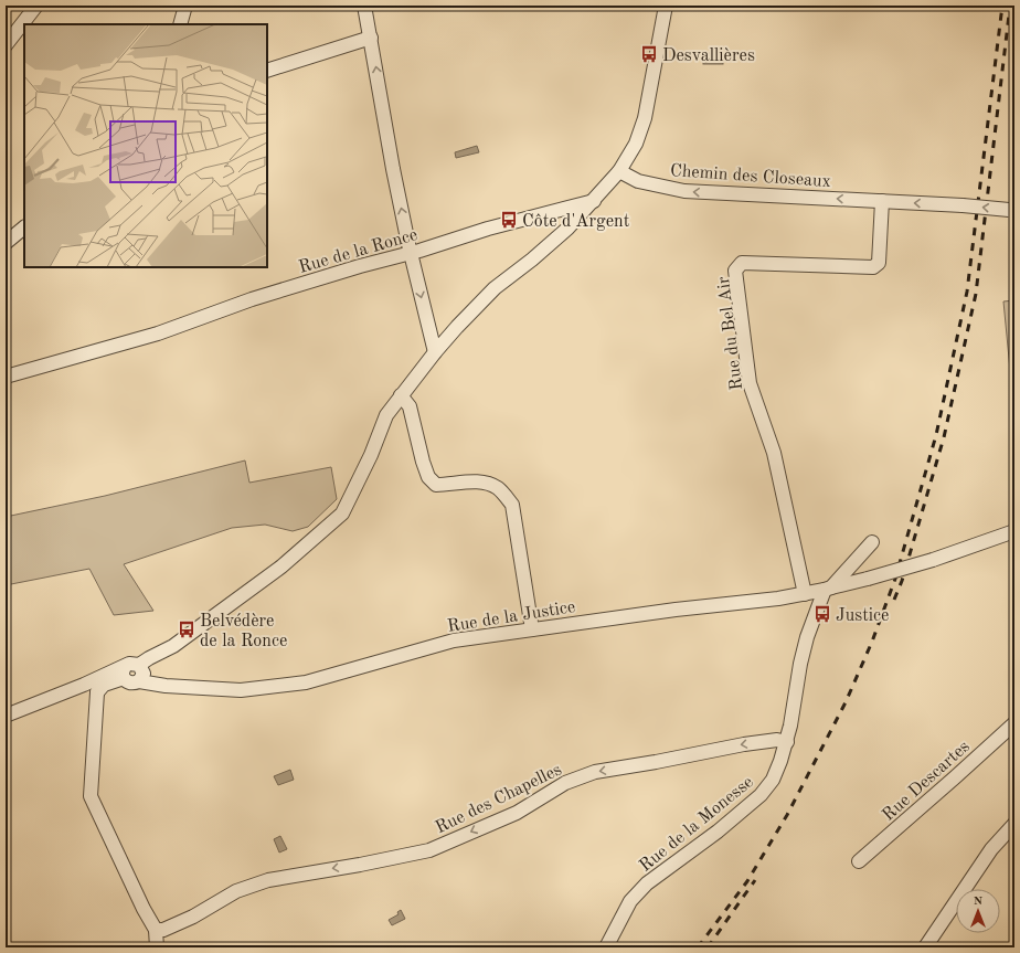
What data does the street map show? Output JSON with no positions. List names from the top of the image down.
{
  "streets": {
    "street": [
      "Chemin des Closeaux",
      "Rue de la Ronce",
      "Rue du Bel Air",
      "Rue de la Justice",
      "Rue Descartes",
      "Rue des Chapelles",
      "Rue de la Monesse"
    ]
  },
  "crossings": [
    ["Chemin des Closeaux", "Rue du Bel Air"],
    ["Rue du Bel Air", "Rue de la Justice"],
    ["Rue de la Justice", "Rue de la Monesse"],
    ["Rue des Chapelles", "Rue de la Monesse"]
  ],
  "one_way": ["Chemin des Closeaux", "Rue des Chapelles"],
  "places": {
    "bus stop": [
      "Desvallières",
      "Côte d'Argent",
      "Justice",
      "Belvédère de la Ronce"
    ]
  },
  "north": "top"
}
